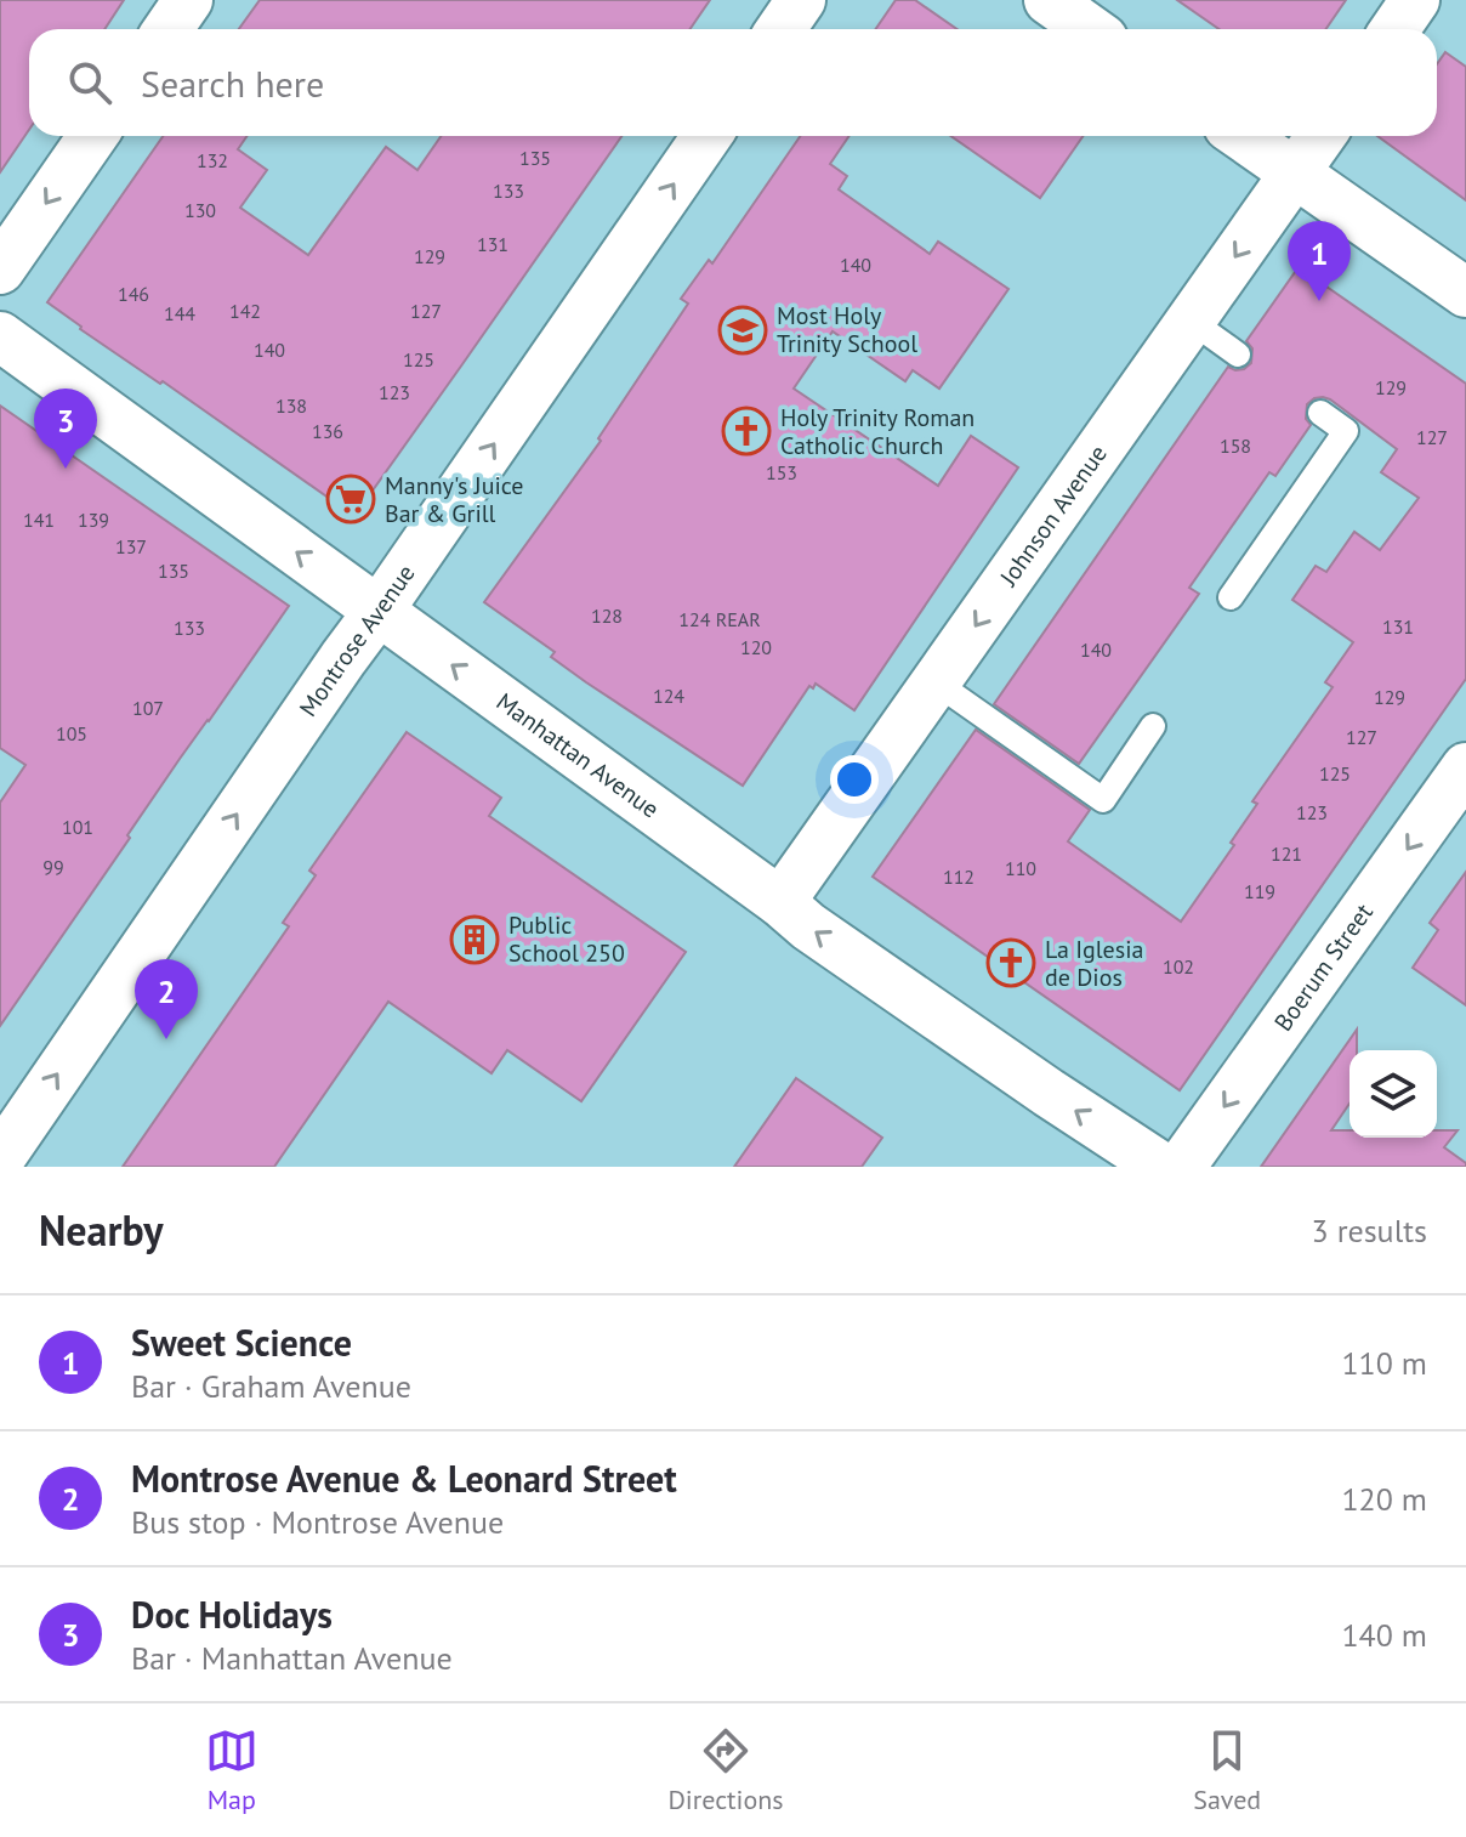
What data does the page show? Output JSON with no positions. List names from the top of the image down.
{
  "streets": {
    "street": [
      "Johnson Avenue",
      "Montrose Avenue",
      "Manhattan Avenue",
      "Boerum Street"
    ]
  },
  "crossings": [
    ["Johnson Avenue", "Manhattan Avenue"],
    ["Montrose Avenue", "Manhattan Avenue"]
  ],
  "one_way": [
    "Johnson Avenue",
    "Montrose Avenue",
    "Manhattan Avenue",
    "Boerum Street"
  ],
  "places": {
    "school or university": ["Most Holy Trinity School"],
    "church": ["Holy Trinity Roman Catholic Church", "La Iglesia de Dios"],
    "supermarket": ["Manny's Juice Bar & Grill"],
    "building": ["Public School 250"]
  },
  "house_numbers": [
    "135",
    "132",
    "133",
    "130",
    "131",
    "129",
    "140",
    "146",
    "142",
    "127",
    "144",
    "140",
    "125",
    "129",
    "123",
    "138",
    "136",
    "127",
    "158",
    "153",
    "141",
    "139",
    "137",
    "135",
    "128",
    "124 REAR",
    "131",
    "133",
    "120",
    "140",
    "124",
    "129",
    "107",
    "105",
    "127",
    "125",
    "123",
    "101",
    "121",
    "99",
    "110",
    "112",
    "119",
    "102"
  ],
  "page": {
    "search": "Search here",
    "pins": ["1", "3", "2"],
    "heading": ["Nearby", "3 results"],
    "list": [
      {
        "mark": "1",
        "name": "Sweet Science",
        "note": "Bar · Graham Avenue",
        "value": "110 m"
      },
      {
        "mark": "2",
        "name": "Montrose Avenue & Leonard Street",
        "note": "Bus stop · Montrose Avenue",
        "value": "120 m"
      },
      {
        "mark": "3",
        "name": "Doc Holidays",
        "note": "Bar · Manhattan Avenue",
        "value": "140 m"
      }
    ],
    "nav": ["Map", "Directions", "Saved"]
  }
}
